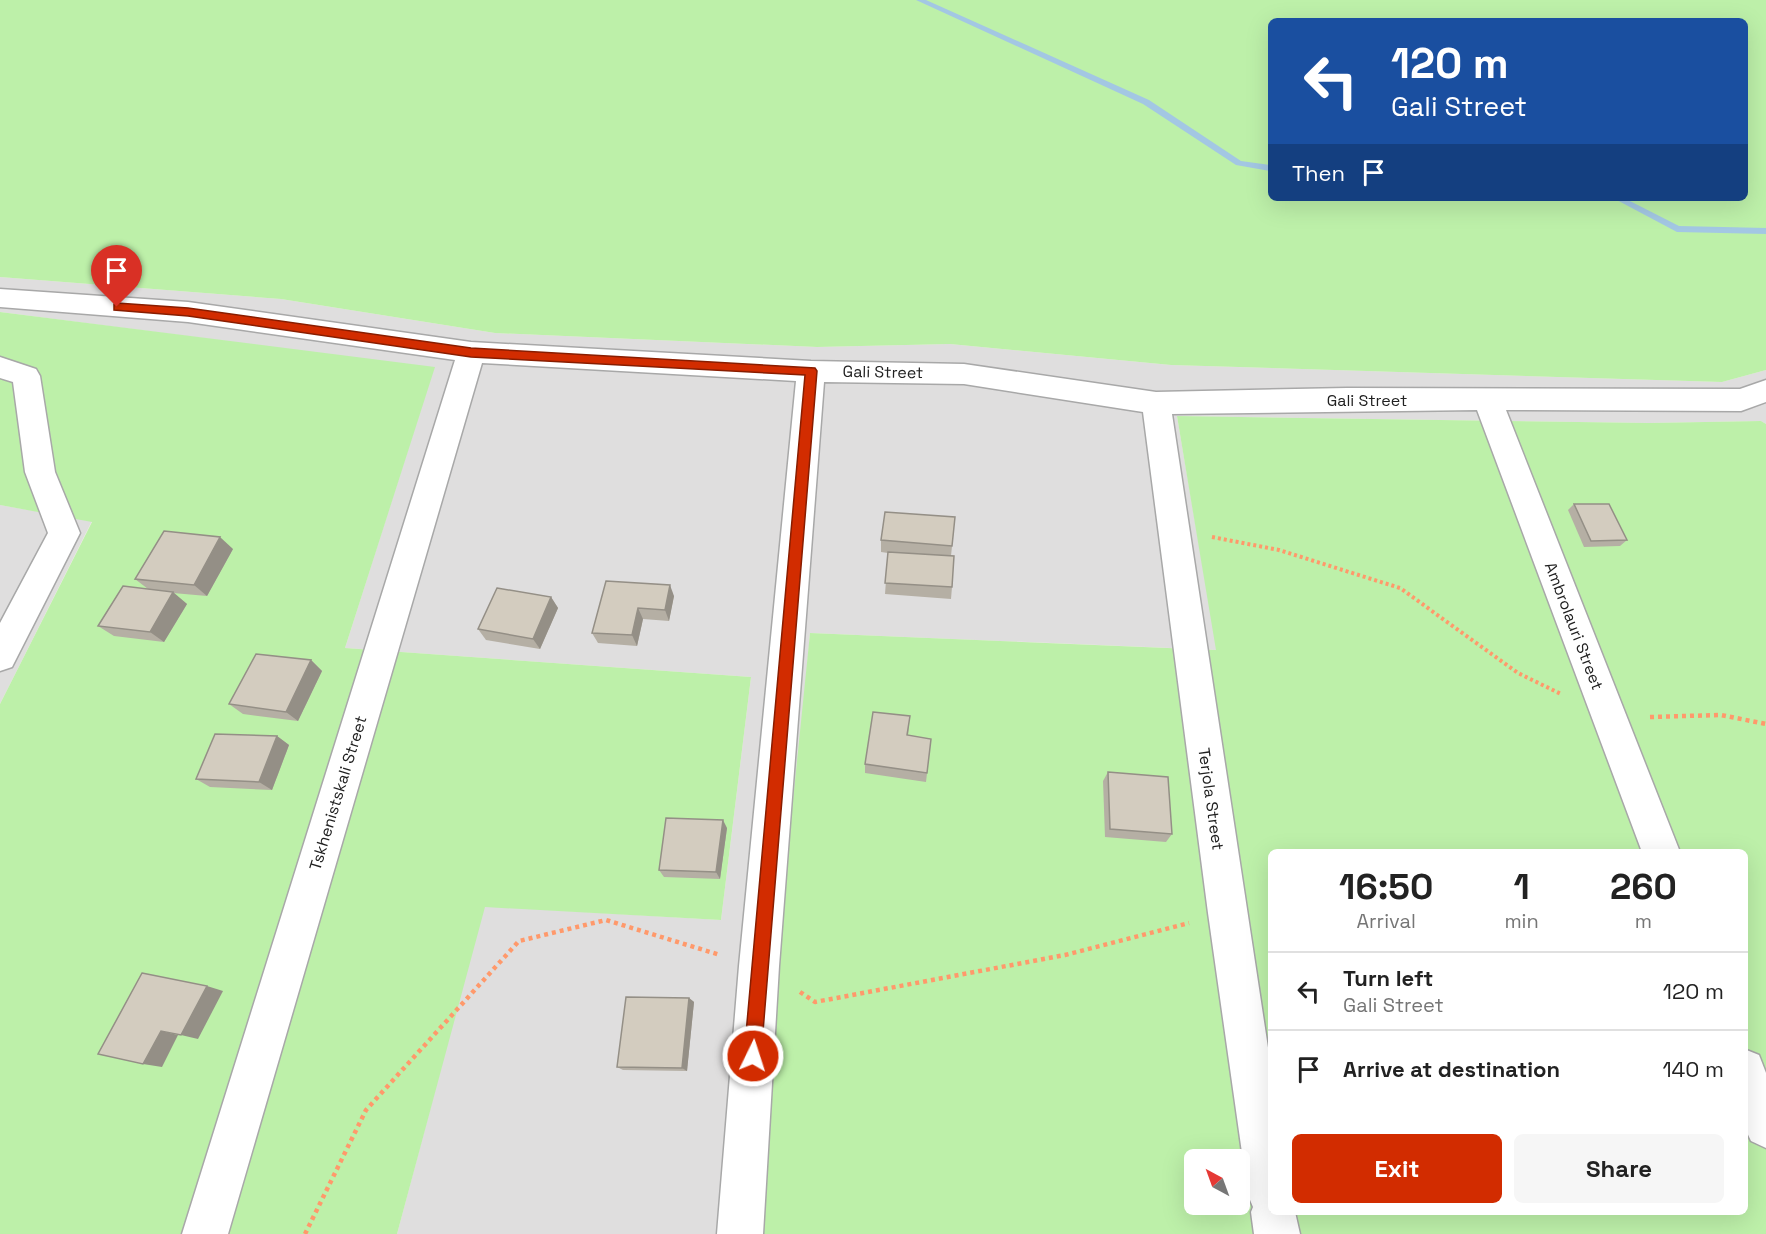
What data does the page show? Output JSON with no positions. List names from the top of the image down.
{
  "streets": {
    "street": [
      "Gali Street",
      "Ambrolauri Street",
      "Tskhenistskali Street",
      "Terjola Street"
    ]
  },
  "crossings": [
    ["Gali Street", "Ambrolauri Street"],
    ["Gali Street", "Tskhenistskali Street"],
    ["Gali Street", "Terjola Street"]
  ],
  "north": "top left",
  "page": {
    "turn": ["120 m", "Gali Street"],
    "then": "Then",
    "eta": [
      "16:50",
      "Arrival",
      "1",
      "min",
      "260",
      "m"
    ],
    "list": [
      {
        "name": "Turn left",
        "note": "Gali Street",
        "value": "120 m"
      },
      {
        "name": "Arrive at destination",
        "value": "140 m"
      }
    ],
    "buttons": ["Exit", "Share"]
  }
}
